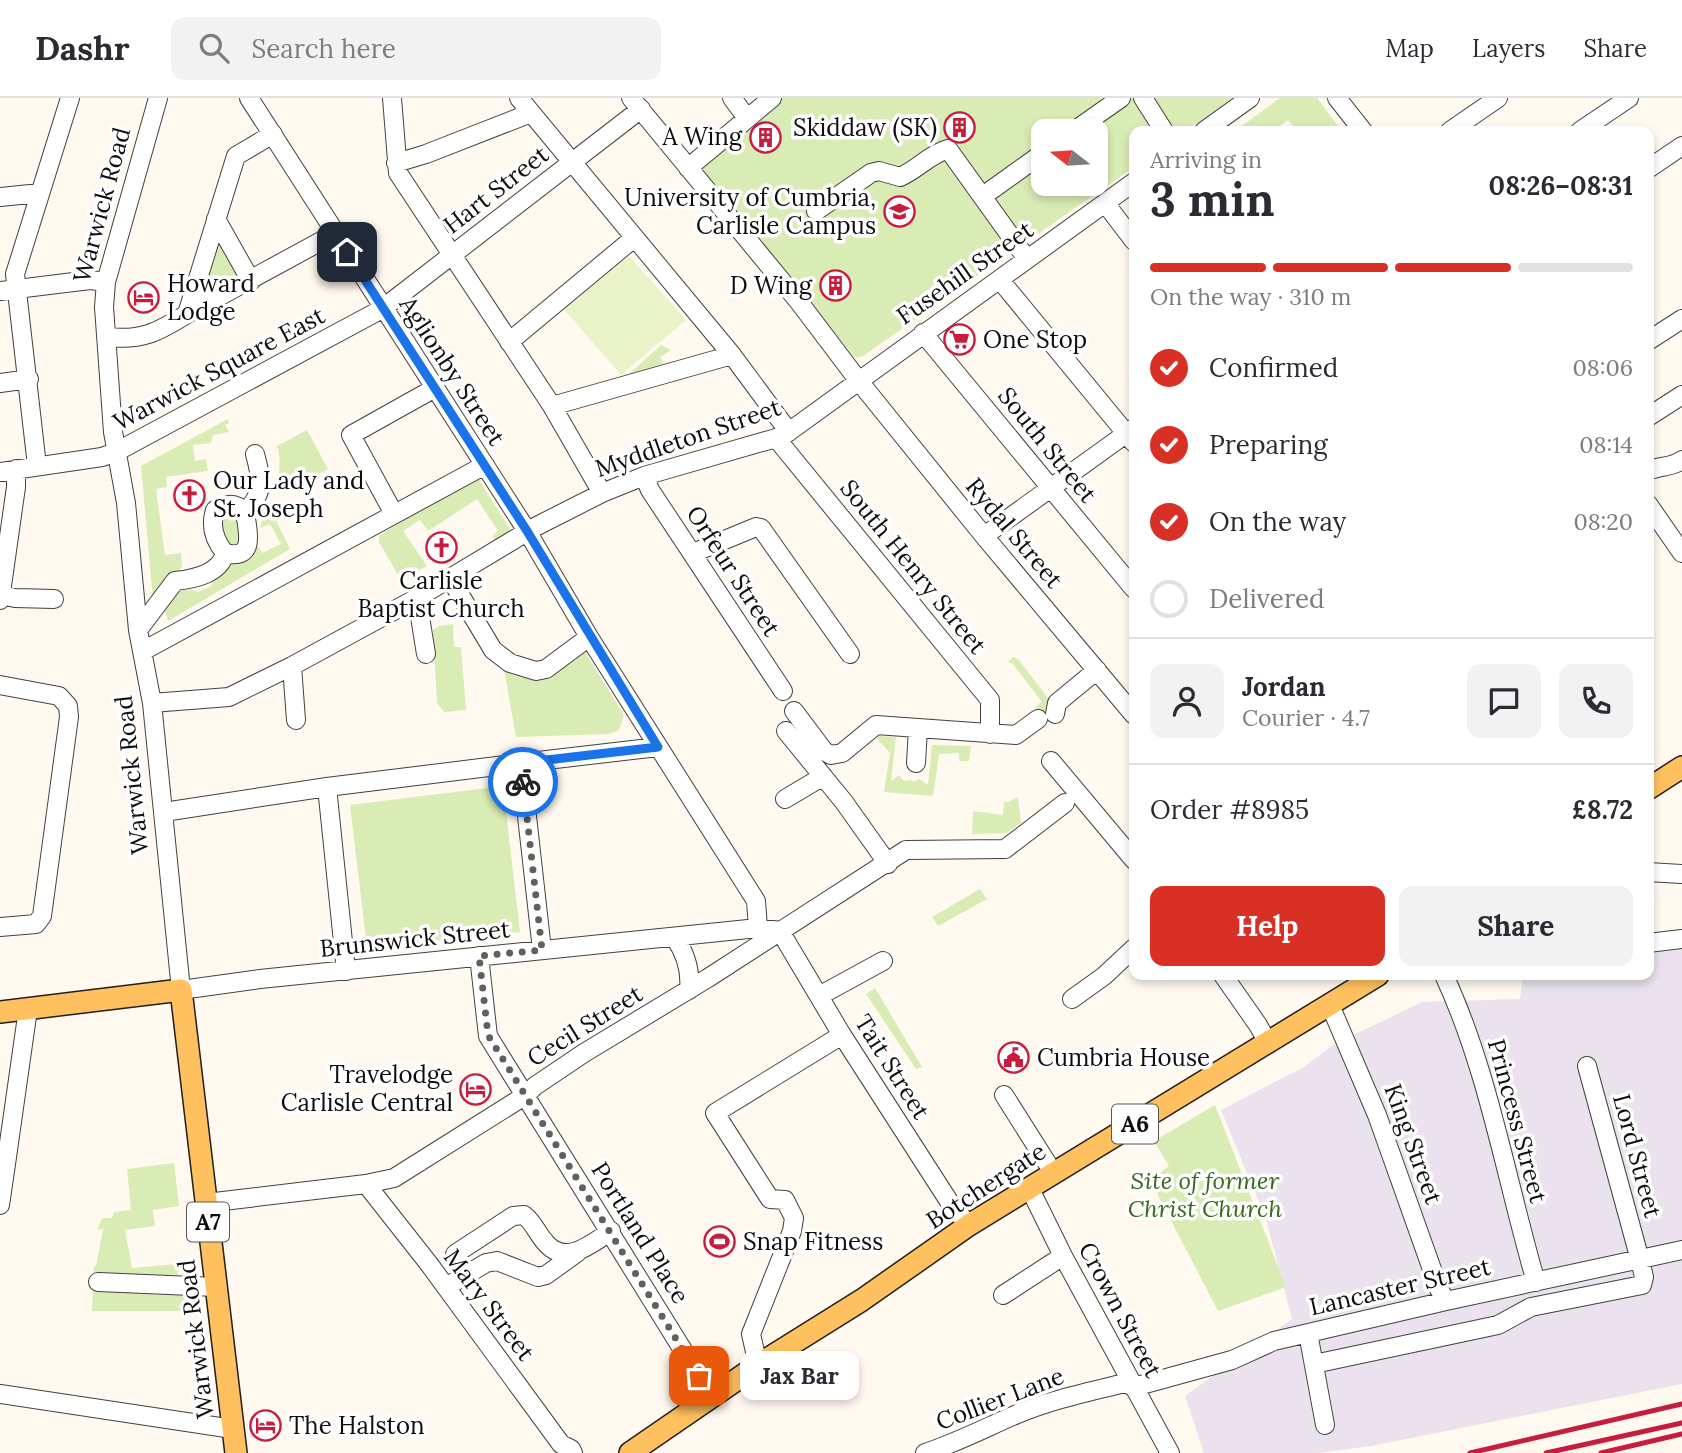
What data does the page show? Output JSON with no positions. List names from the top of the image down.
{
  "streets": {
    "main road": [
      "Warwick Road",
      "A6",
      "Botchergate",
      "A7"
    ],
    "street": [
      "Hart Street",
      "Fusehill Street",
      "Warwick Square East",
      "Aglionby Street",
      "Myddleton Street",
      "South Street",
      "Rydal Street",
      "South Henry Street",
      "Orfeur Street",
      "Brunswick Street",
      "Cecil Street",
      "Tait Street",
      "Princess Street",
      "King Street",
      "Lord Street",
      "Portland Place",
      "Lancaster Street",
      "Mary Street",
      "Crown Street",
      "Collier Lane"
    ]
  },
  "crossings": [
    ["Hart Street", "Warwick Square East"],
    ["Hart Street", "Aglionby Street"],
    ["Hart Street", "Rydal Street"],
    ["Hart Street", "South Henry Street"],
    ["Warwick Road", "Warwick Square East"],
    ["Warwick Road", "Myddleton Street"],
    ["Warwick Road", "Brunswick Street"],
    ["Warwick Road", "Cecil Street"],
    ["Fusehill Street", "Myddleton Street"],
    ["Fusehill Street", "South Street"],
    ["Fusehill Street", "Rydal Street"],
    ["Warwick Square East", "Aglionby Street"],
    ["Aglionby Street", "Myddleton Street"],
    ["Aglionby Street", "Brunswick Street"],
    ["Myddleton Street", "Rydal Street"],
    ["Myddleton Street", "South Henry Street"],
    ["Myddleton Street", "Orfeur Street"],
    ["Brunswick Street", "Cecil Street"],
    ["Brunswick Street", "Tait Street"],
    ["Brunswick Street", "Portland Place"],
    ["Cecil Street", "Tait Street"],
    ["Cecil Street", "Portland Place"],
    ["Cecil Street", "Mary Street"],
    ["Tait Street", "Botchergate"],
    ["Princess Street", "Lancaster Street"],
    ["King Street", "Botchergate"],
    ["King Street", "Lancaster Street"],
    ["Lord Street", "Lancaster Street"],
    ["Botchergate", "Portland Place"],
    ["Botchergate", "Crown Street"],
    ["Lancaster Street", "Crown Street"],
    ["Lancaster Street", "Collier Lane"],
    ["Crown Street", "Collier Lane"]
  ],
  "parks": ["Site of former Christ Church"],
  "places": {
    "building": ["Skiddaw (SK)", "A Wing", "D Wing"],
    "school or university": ["University of Cumbria, Carlisle Campus"],
    "hotel": ["Howard Lodge", "Travelodge Carlisle Central", "The Halston"],
    "supermarket": ["One Stop"],
    "church": ["Our Lady and St. Joseph", "Carlisle Baptist Church"],
    "public building": ["Cumbria House"],
    "sports": ["Snap Fitness"],
    "other": ["Jax Bar"]
  },
  "north": "left",
  "page": {
    "header": "Dashr",
    "search": "Search here",
    "nav": ["Map", "Layers", "Share"],
    "heading": ["3 min", "Arriving in", "08:26–08:31"],
    "panel": [
      "Jordan",
      "Courier · 4.7",
      "Order #8985",
      "£8.72"
    ],
    "bar": "On the way · 310 m",
    "list": [
      ["Confirmed", "08:06"],
      ["Preparing", "08:14"],
      ["On the way", "08:20"],
      "Delivered"
    ],
    "buttons": ["Help", "Share"],
    "bubble": "Jax Bar"
  }
}
